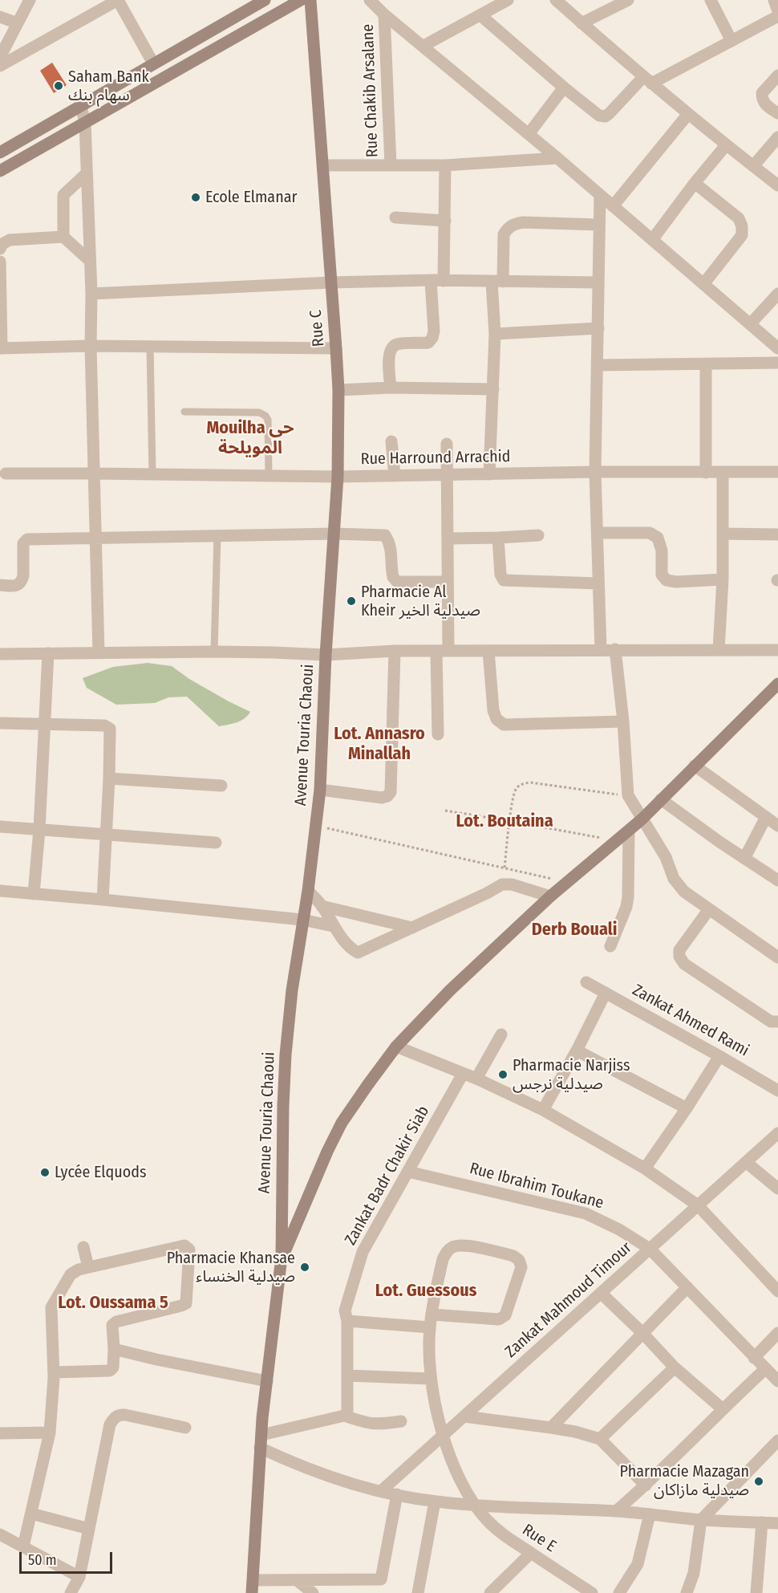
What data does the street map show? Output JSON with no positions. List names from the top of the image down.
{
  "streets": {
    "street": [
      "Rue Chakib Arsalane",
      "Rue C",
      "Rue Harround Arrachid",
      "Avenue Touria Chaoui",
      "Zankat Ahmed Rami",
      "Zankat Badr Chakir Siab",
      "Rue Ibrahim Toukane",
      "Zankat Mahmoud Timour",
      "Rue E"
    ]
  },
  "crossings": [
    ["Rue C", "Rue Harround Arrachid"],
    ["Rue C", "Avenue Touria Chaoui"],
    ["Zankat Badr Chakir Siab", "Rue Ibrahim Toukane"],
    ["Rue Ibrahim Toukane", "Zankat Mahmoud Timour"],
    ["Zankat Mahmoud Timour", "Rue E"]
  ],
  "districts": [
    "Mouilha حي المويلحة",
    "Lot. Annasro Minallah",
    "Lot. Boutaina",
    "Derb Bouali",
    "Lot. Guessous",
    "Lot. Oussama 5"
  ],
  "places": [
    "Saham Bank سهام بنك",
    "Ecole Elmanar",
    "Pharmacie Al Kheir صيدلية الخير",
    "Pharmacie Narjiss صيدلية نرجس",
    "Lycée Elquods",
    "Pharmacie Khansae صيدلية الخنساء",
    "Pharmacie Mazagan صيدلية مازاكان"
  ],
  "scale_bar": "50 m"
}
